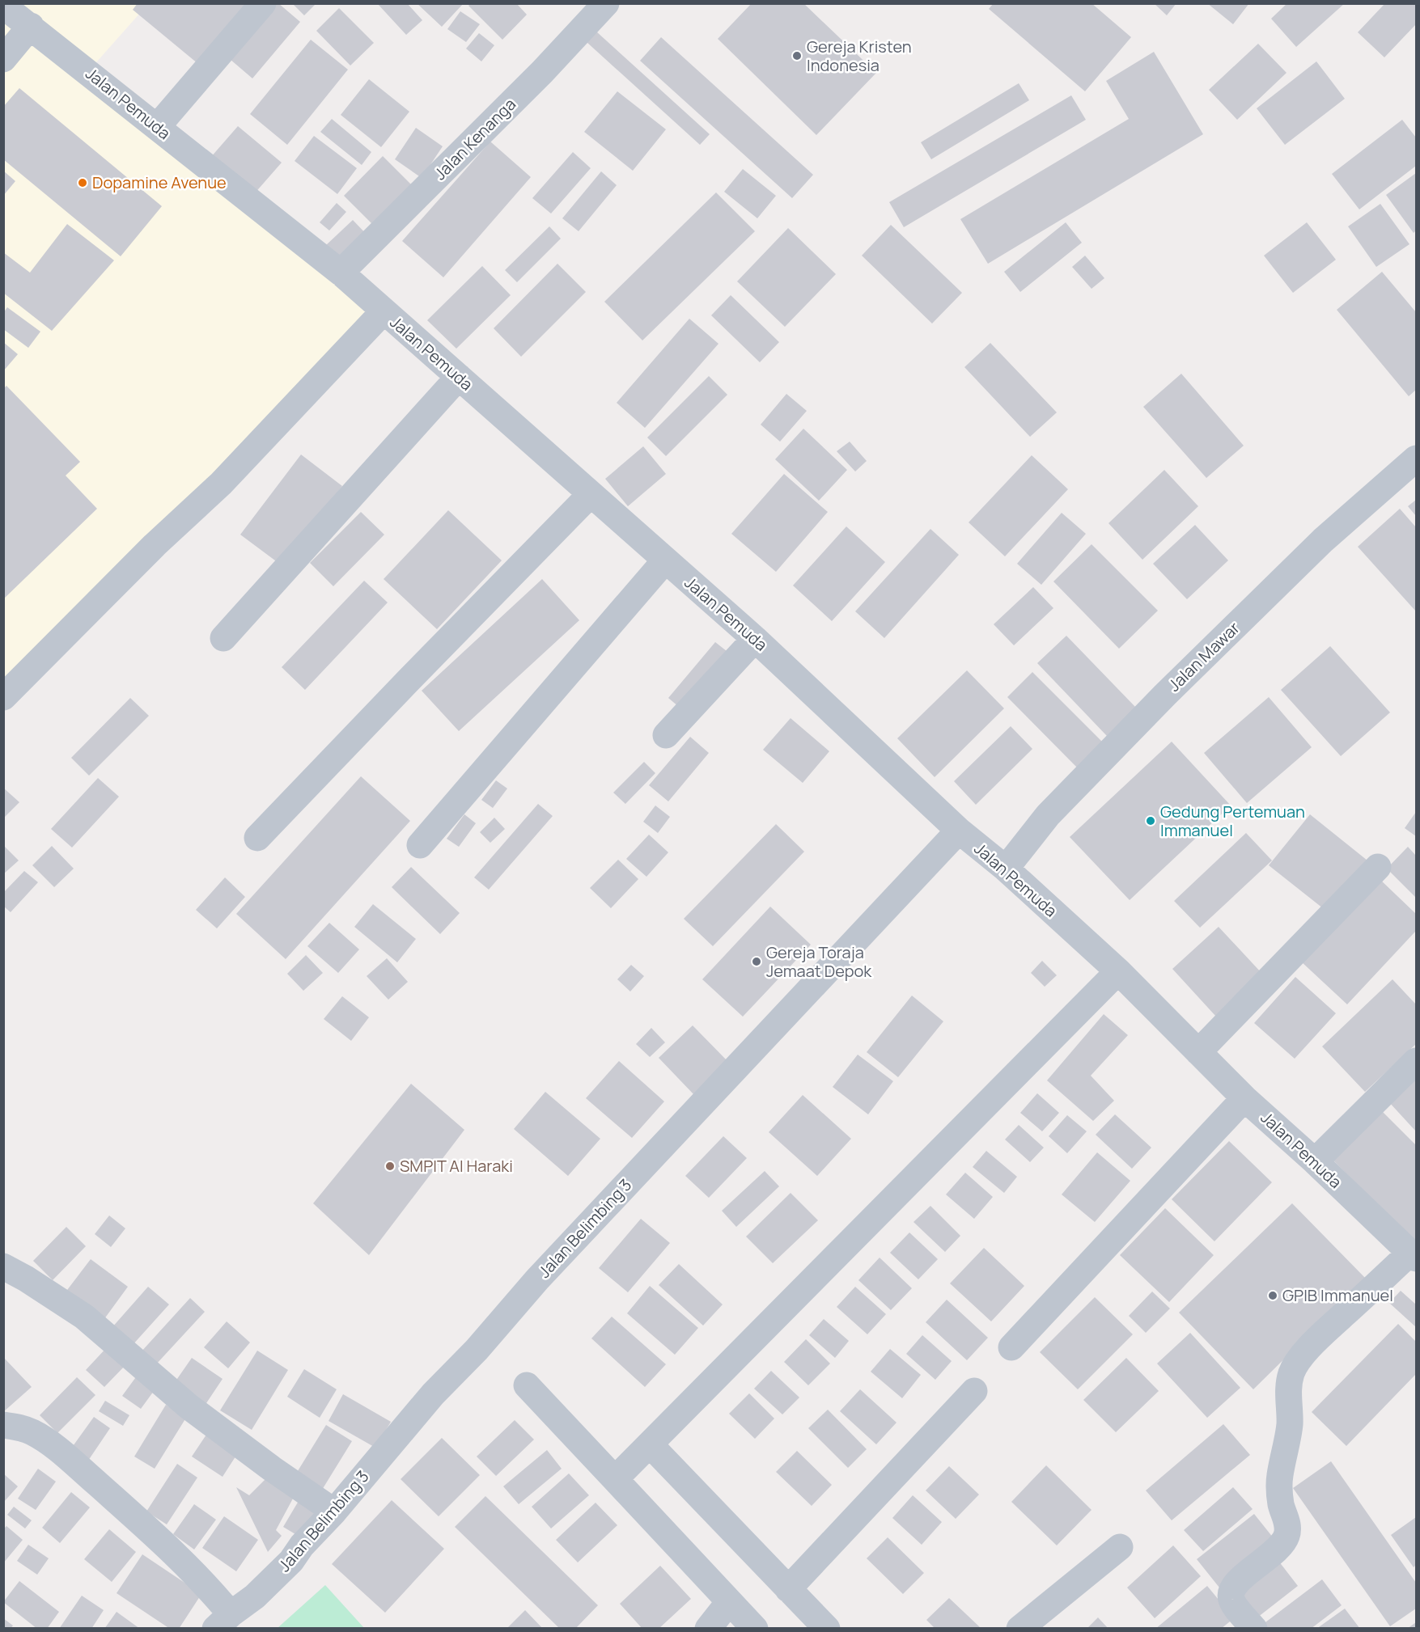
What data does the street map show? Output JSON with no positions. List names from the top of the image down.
{
  "streets": {
    "street": [
      "Jalan Pemuda",
      "Jalan Kenanga",
      "Jalan Mawar",
      "Jalan Belimbing 3"
    ]
  },
  "crossings": [
    ["Jalan Pemuda", "Jalan Kenanga"],
    ["Jalan Pemuda", "Jalan Mawar"],
    ["Jalan Pemuda", "Jalan Belimbing 3"]
  ],
  "places": [
    "Gereja Kristen Indonesia",
    "Dopamine Avenue",
    "Gedung Pertemuan Immanuel",
    "Gereja Toraja Jemaat Depok",
    "SMPIT Al Haraki",
    "GPIB Immanuel"
  ]
}
